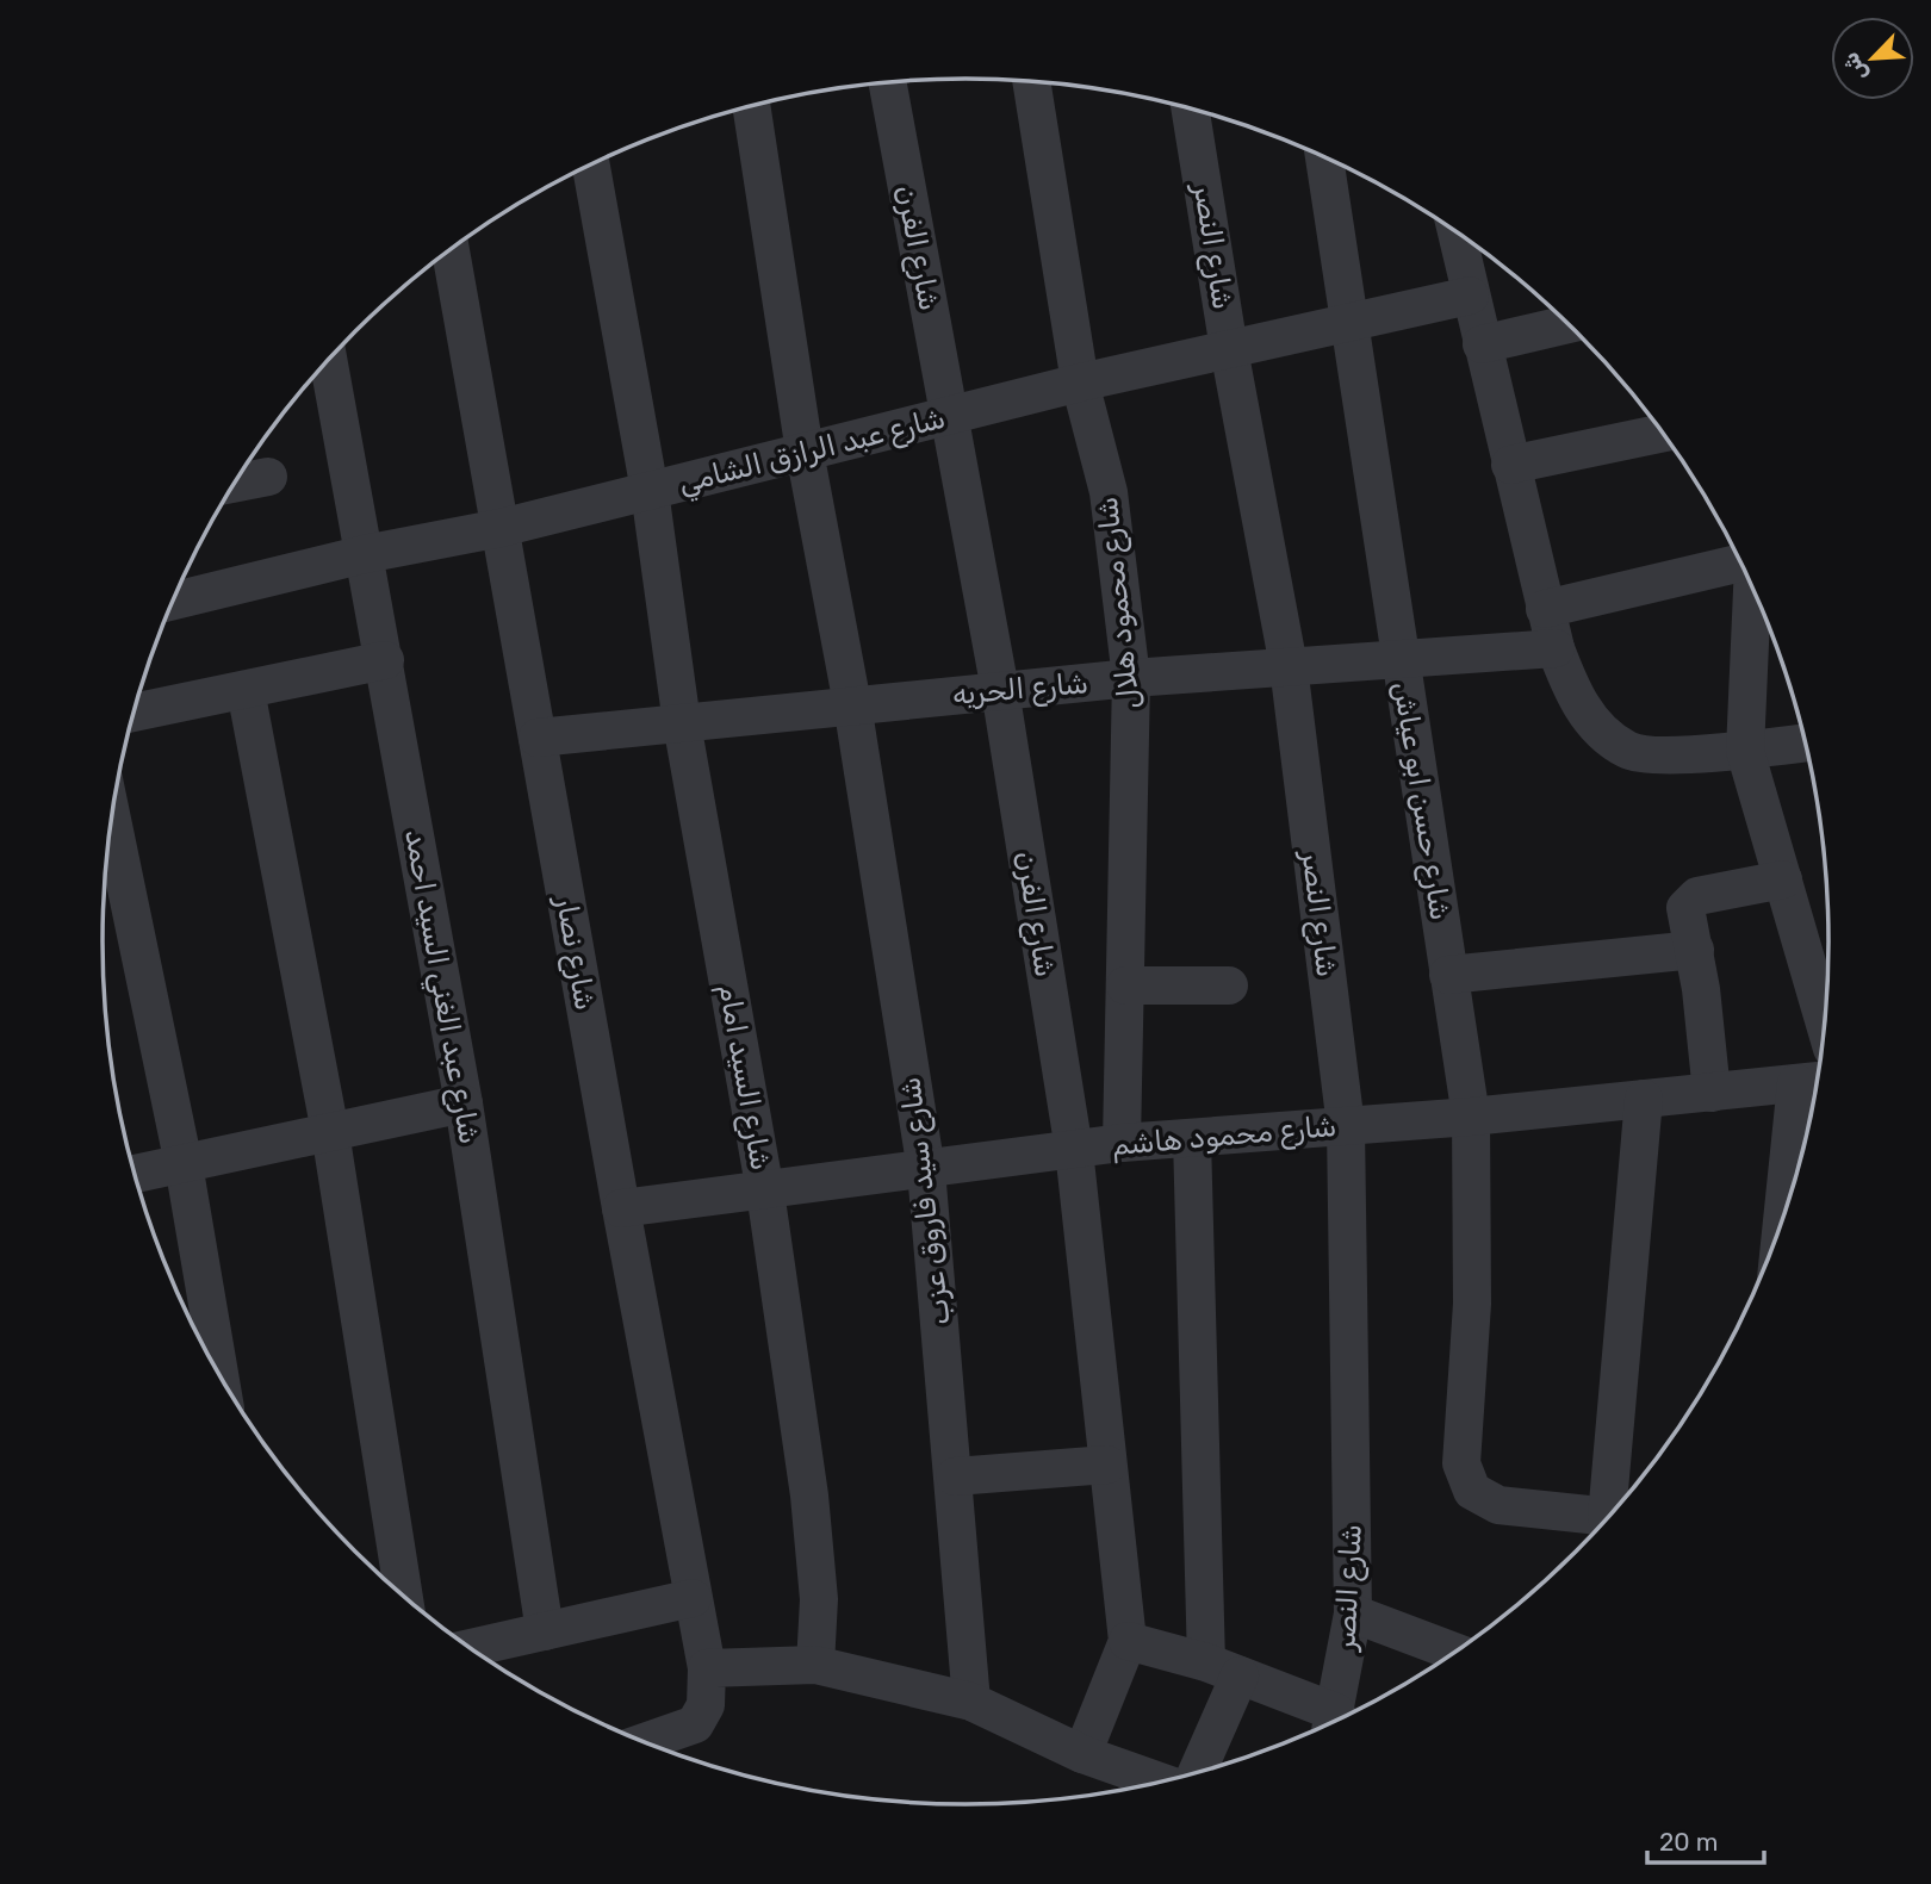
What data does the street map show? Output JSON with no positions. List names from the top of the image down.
{
  "streets": {
    "street": [
      "شارع النصر",
      "شارع الفرن",
      "شارع عبد الرازق الشامي",
      "شارع محمود هلال",
      "شارع الحريه",
      "شارع حسن ابو عياش",
      "شارع نصار",
      "شارع عبد الغني السيد احمد",
      "شارع السيد امام",
      "شارع محمود هاشم",
      "شارع سيد فاروق عزب"
    ]
  },
  "crossings": [
    ["شارع النصر", "شارع عبد الرازق الشامي"],
    ["شارع النصر", "شارع الحريه"],
    ["شارع النصر", "شارع محمود هاشم"],
    ["شارع الفرن", "شارع عبد الرازق الشامي"],
    ["شارع الفرن", "شارع الحريه"],
    ["شارع الفرن", "شارع محمود هاشم"],
    ["شارع عبد الرازق الشامي", "شارع محمود هلال"],
    ["شارع عبد الرازق الشامي", "شارع حسن ابو عياش"],
    ["شارع عبد الرازق الشامي", "شارع نصار"],
    ["شارع عبد الرازق الشامي", "شارع عبد الغني السيد احمد"],
    ["شارع عبد الرازق الشامي", "شارع السيد امام"],
    ["شارع عبد الرازق الشامي", "شارع سيد فاروق عزب"],
    ["شارع محمود هلال", "شارع الحريه"],
    ["شارع محمود هلال", "شارع محمود هاشم"],
    ["شارع الحريه", "شارع حسن ابو عياش"],
    ["شارع الحريه", "شارع نصار"],
    ["شارع الحريه", "شارع السيد امام"],
    ["شارع الحريه", "شارع سيد فاروق عزب"],
    ["شارع حسن ابو عياش", "شارع محمود هاشم"],
    ["شارع نصار", "شارع محمود هاشم"],
    ["شارع السيد امام", "شارع محمود هاشم"],
    ["شارع محمود هاشم", "شارع سيد فاروق عزب"]
  ],
  "scale_bar": "20 m",
  "north": "bottom left"
}
